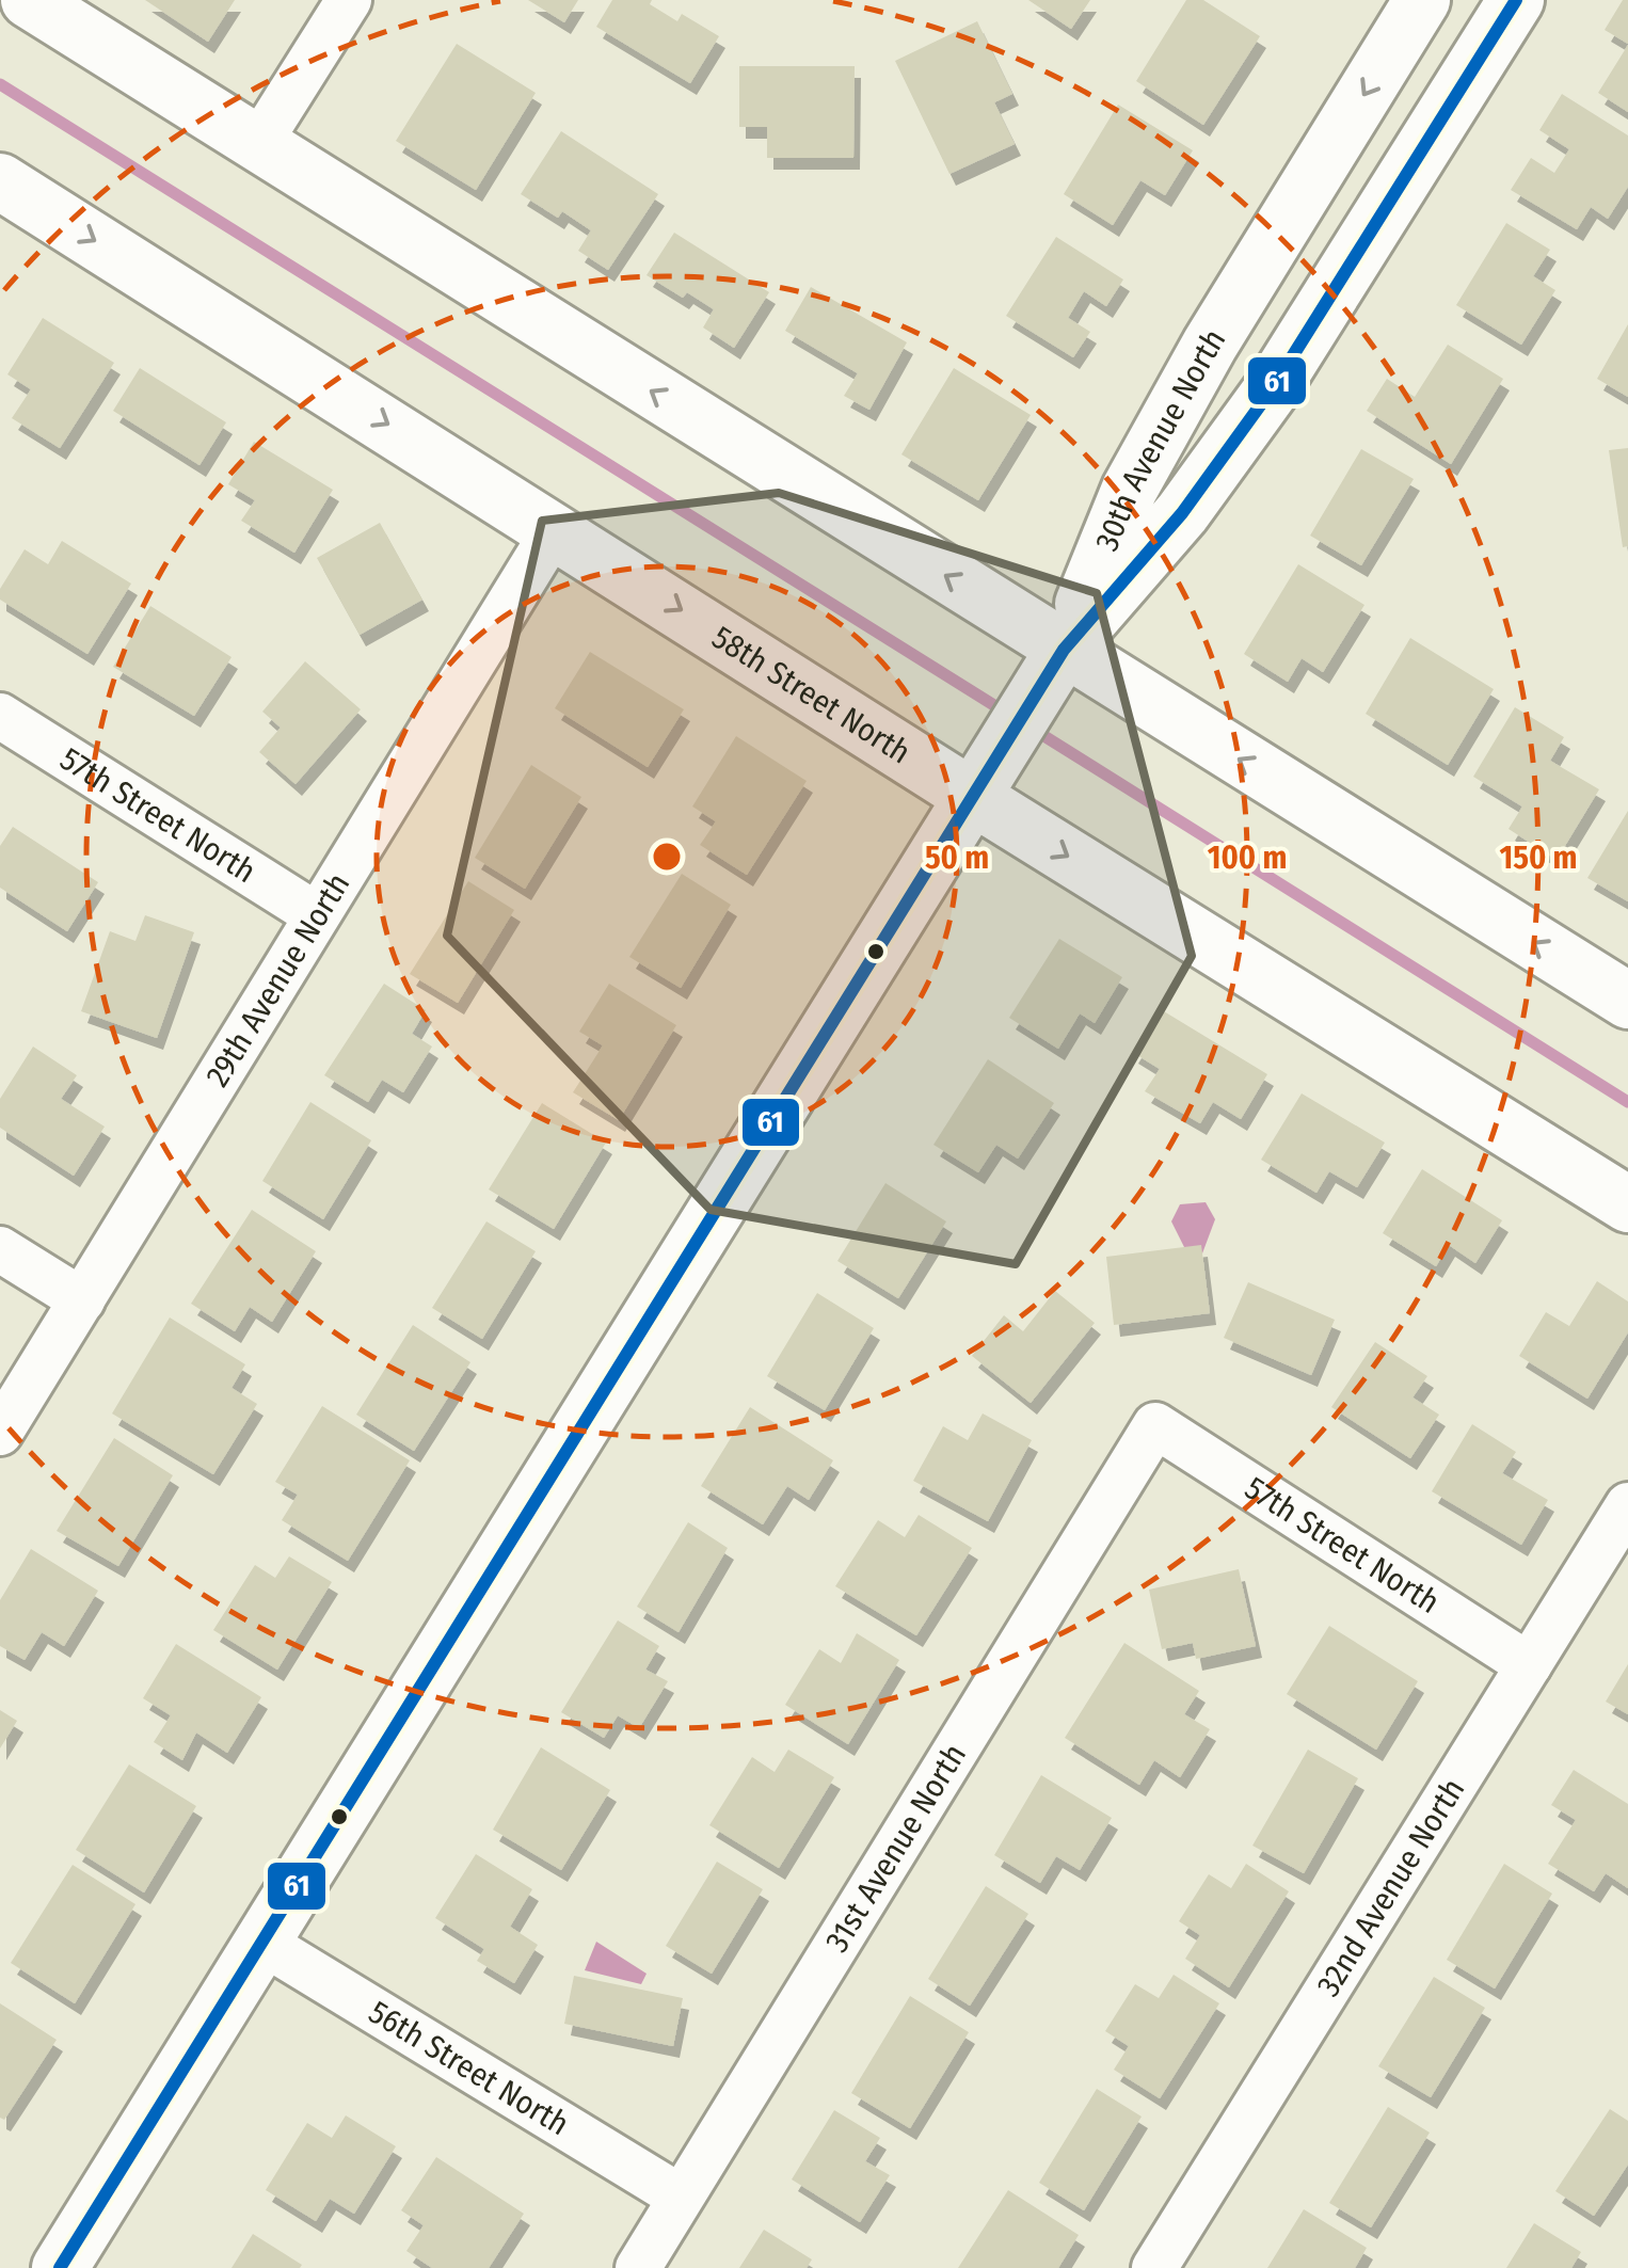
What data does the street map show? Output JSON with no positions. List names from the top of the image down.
{
  "streets": {
    "street": [
      "30th Avenue North",
      "58th Street North",
      "57th Street North",
      "29th Avenue North",
      "31st Avenue North",
      "32nd Avenue North",
      "56th Street North"
    ]
  },
  "crossings": [
    ["58th Street North", "29th Avenue North"],
    ["57th Street North", "29th Avenue North"],
    ["57th Street North", "31st Avenue North"],
    ["57th Street North", "32nd Avenue North"],
    ["31st Avenue North", "56th Street North"]
  ],
  "lines": ["transit line 61"],
  "rings": ["50 m", "100 m", "150 m"]
}
